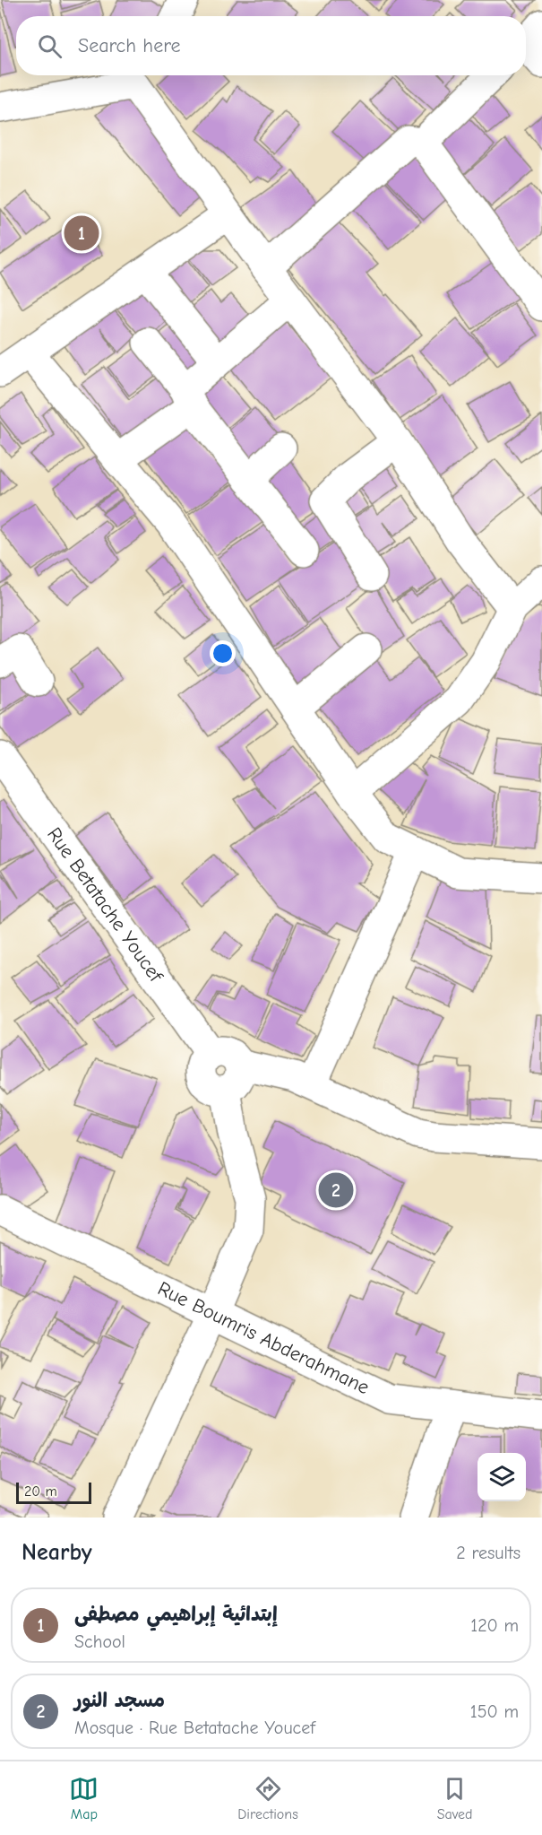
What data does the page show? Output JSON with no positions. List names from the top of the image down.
{
  "streets": {
    "street": ["Rue Betatache Youcef", "Rue Boumris Abderahmane"]
  },
  "scale_bar": "20 m",
  "page": {
    "search": "Search here",
    "pins": ["1", "2"],
    "scale": "20 m",
    "heading": ["Nearby", "2 results"],
    "list": [
      {
        "mark": "1",
        "name": "إبتدائية إبراهيمي مصطفى",
        "note": "School",
        "value": "120 m"
      },
      {
        "mark": "2",
        "name": "مسجد النور",
        "note": "Mosque · Rue Betatache Youcef",
        "value": "150 m"
      }
    ],
    "nav": ["Map", "Directions", "Saved"]
  }
}
